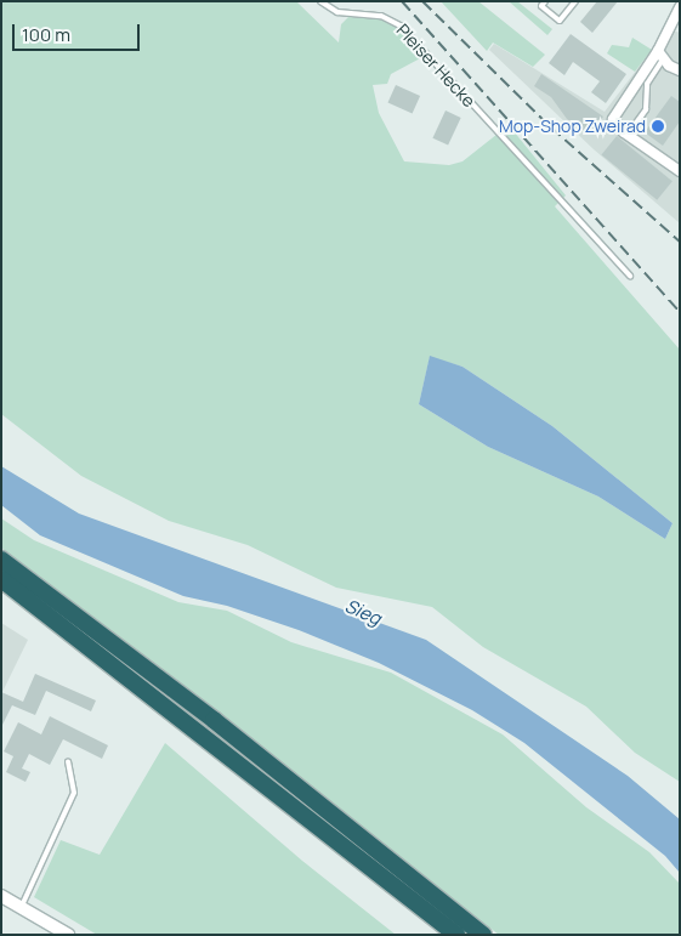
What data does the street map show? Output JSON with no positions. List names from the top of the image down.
{
  "streets": {
    "lane": ["Pleiser Hecke"]
  },
  "water": ["Sieg"],
  "places": ["Mop-Shop Zweirad"],
  "scale_bar": "100 m"
}
